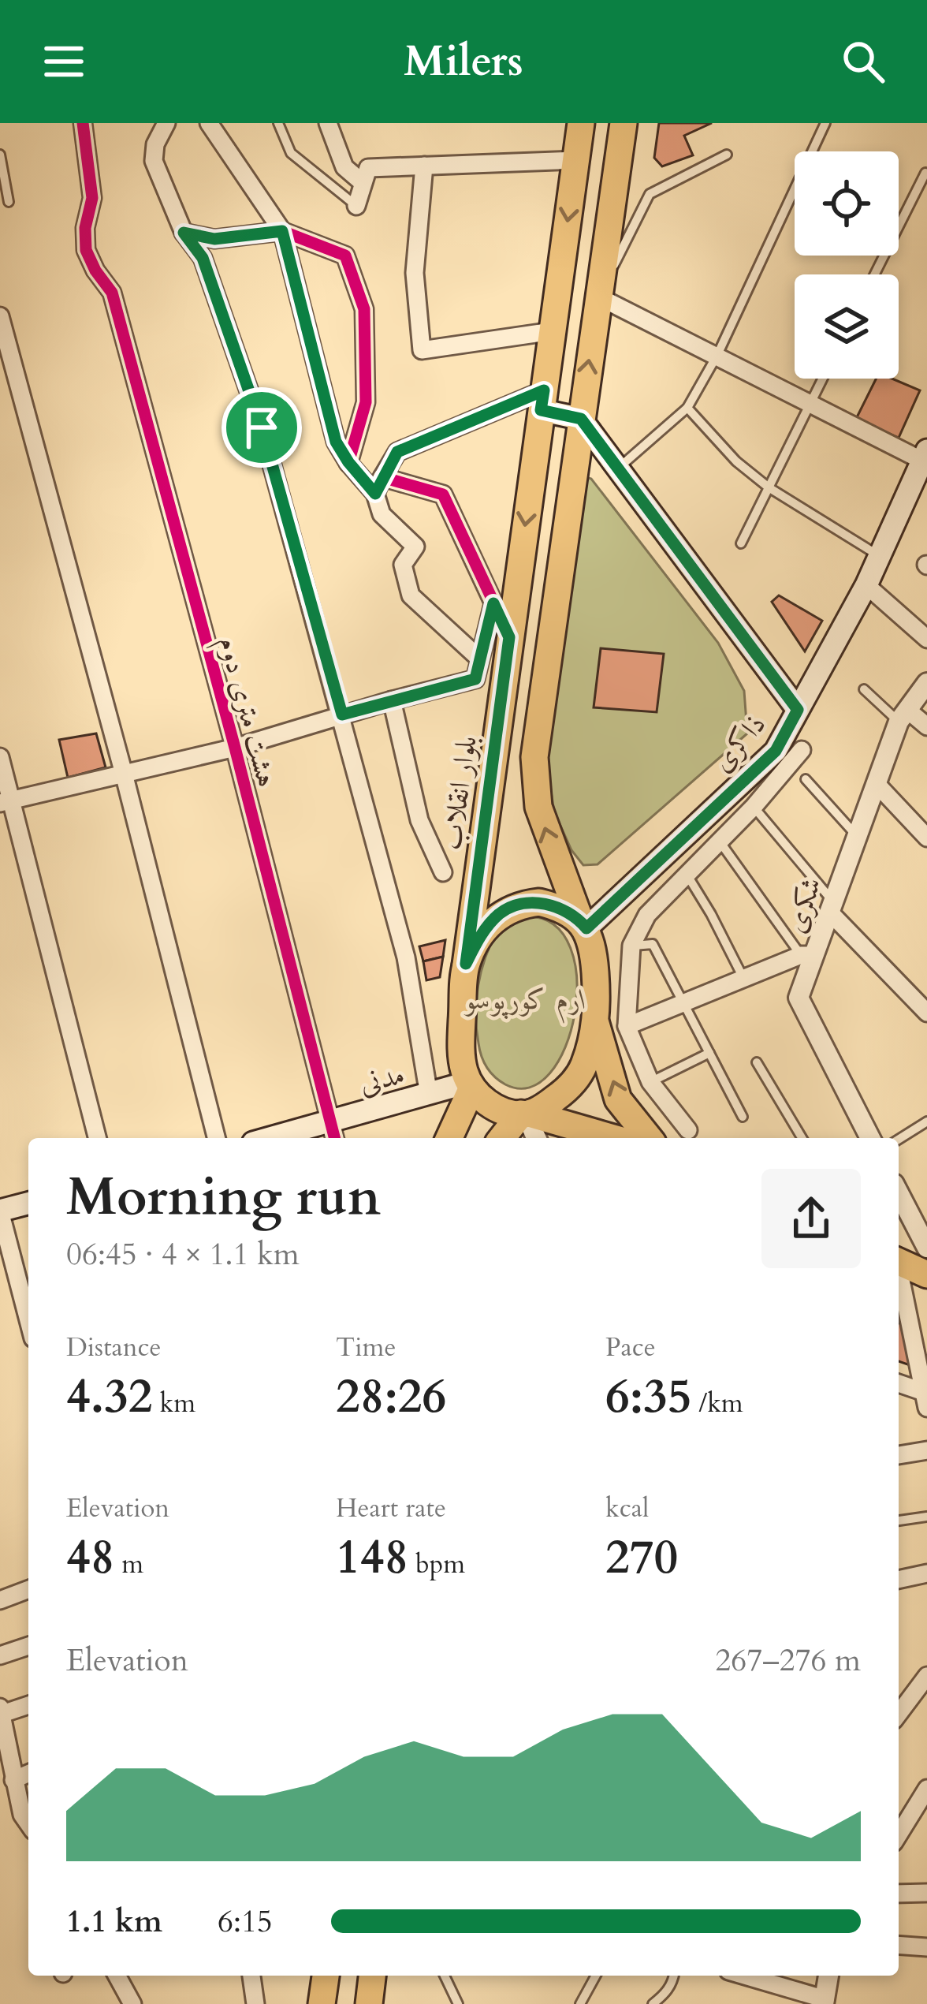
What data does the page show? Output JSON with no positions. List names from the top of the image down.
{
  "streets": {
    "main road": ["ذاکری", "بلوار انقلاب", "مدنی"],
    "street": ["هشت متری دوم", "شکری"]
  },
  "crossings": [
    ["هشت متری دوم", "مدنی"],
    ["ذاکری", "بلوار انقلاب"],
    ["ذاکری", "مدنی"],
    ["بلوار انقلاب", "مدنی"]
  ],
  "parks": ["ارم کورپوسو"],
  "page": {
    "header": "Milers",
    "heading": ["Morning run", "06:45 · 4 × 1.1 km"],
    "stats": [
      ["Distance", "4.32 km"],
      ["Time", "28:26"],
      ["Pace", "6:35 /km"],
      ["Elevation", "48 m"],
      ["Heart rate", "148 bpm"],
      ["kcal", "270"]
    ],
    "chart": ["Elevation", "267–276 m"],
    "list": [
      {
        "name": "1.1 km",
        "note": "6:15"
      }
    ]
  }
}
